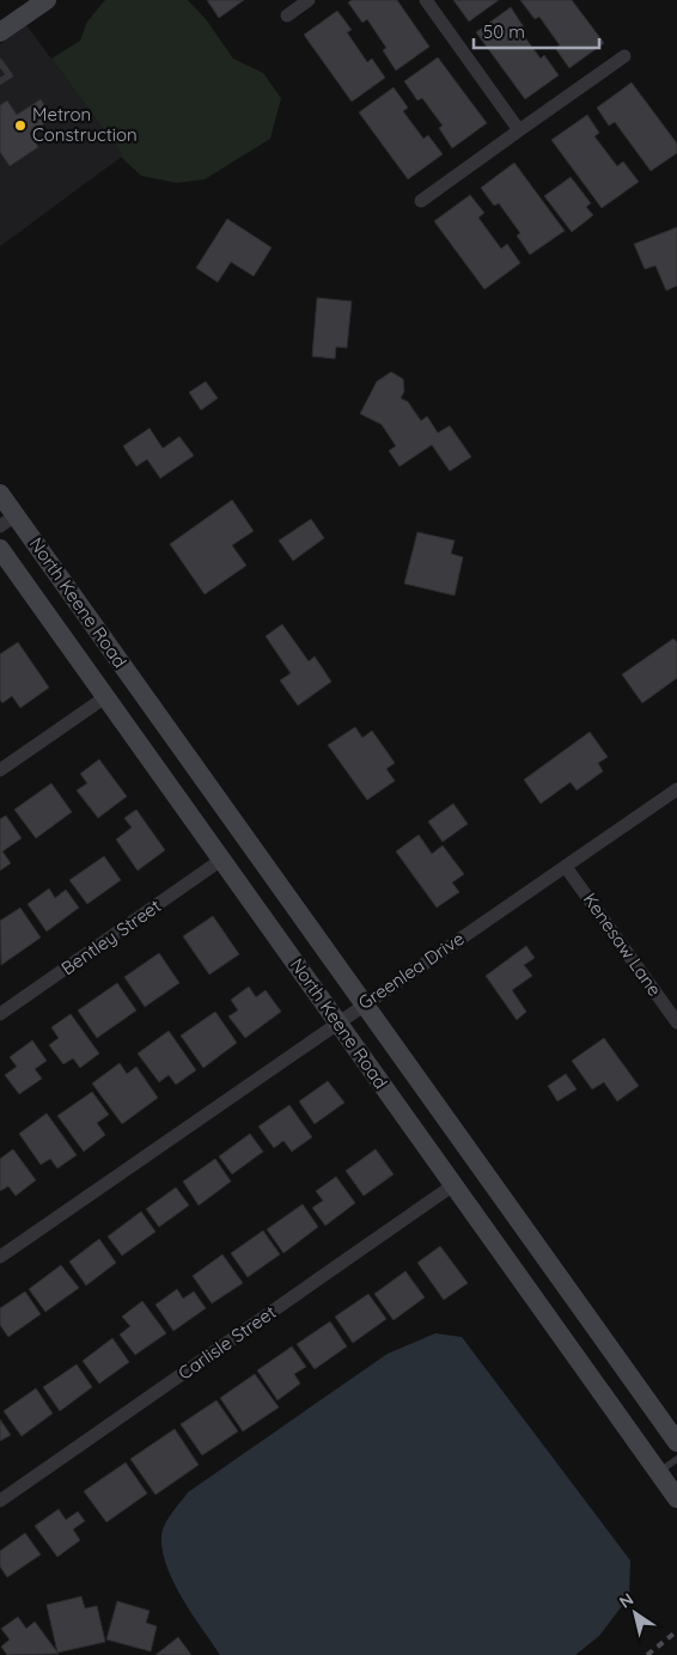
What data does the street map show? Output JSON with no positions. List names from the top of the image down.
{
  "streets": {
    "main road": ["North Keene Road"],
    "street": [
      "Bentley Street",
      "Kenesaw Lane",
      "Greenlea Drive",
      "Carlisle Street"
    ]
  },
  "crossings": [
    ["North Keene Road", "Bentley Street"],
    ["North Keene Road", "Greenlea Drive"],
    ["North Keene Road", "Carlisle Street"],
    ["Kenesaw Lane", "Greenlea Drive"]
  ],
  "places": ["Metron Construction"],
  "scale_bar": "50 m",
  "north": "top left"
}
